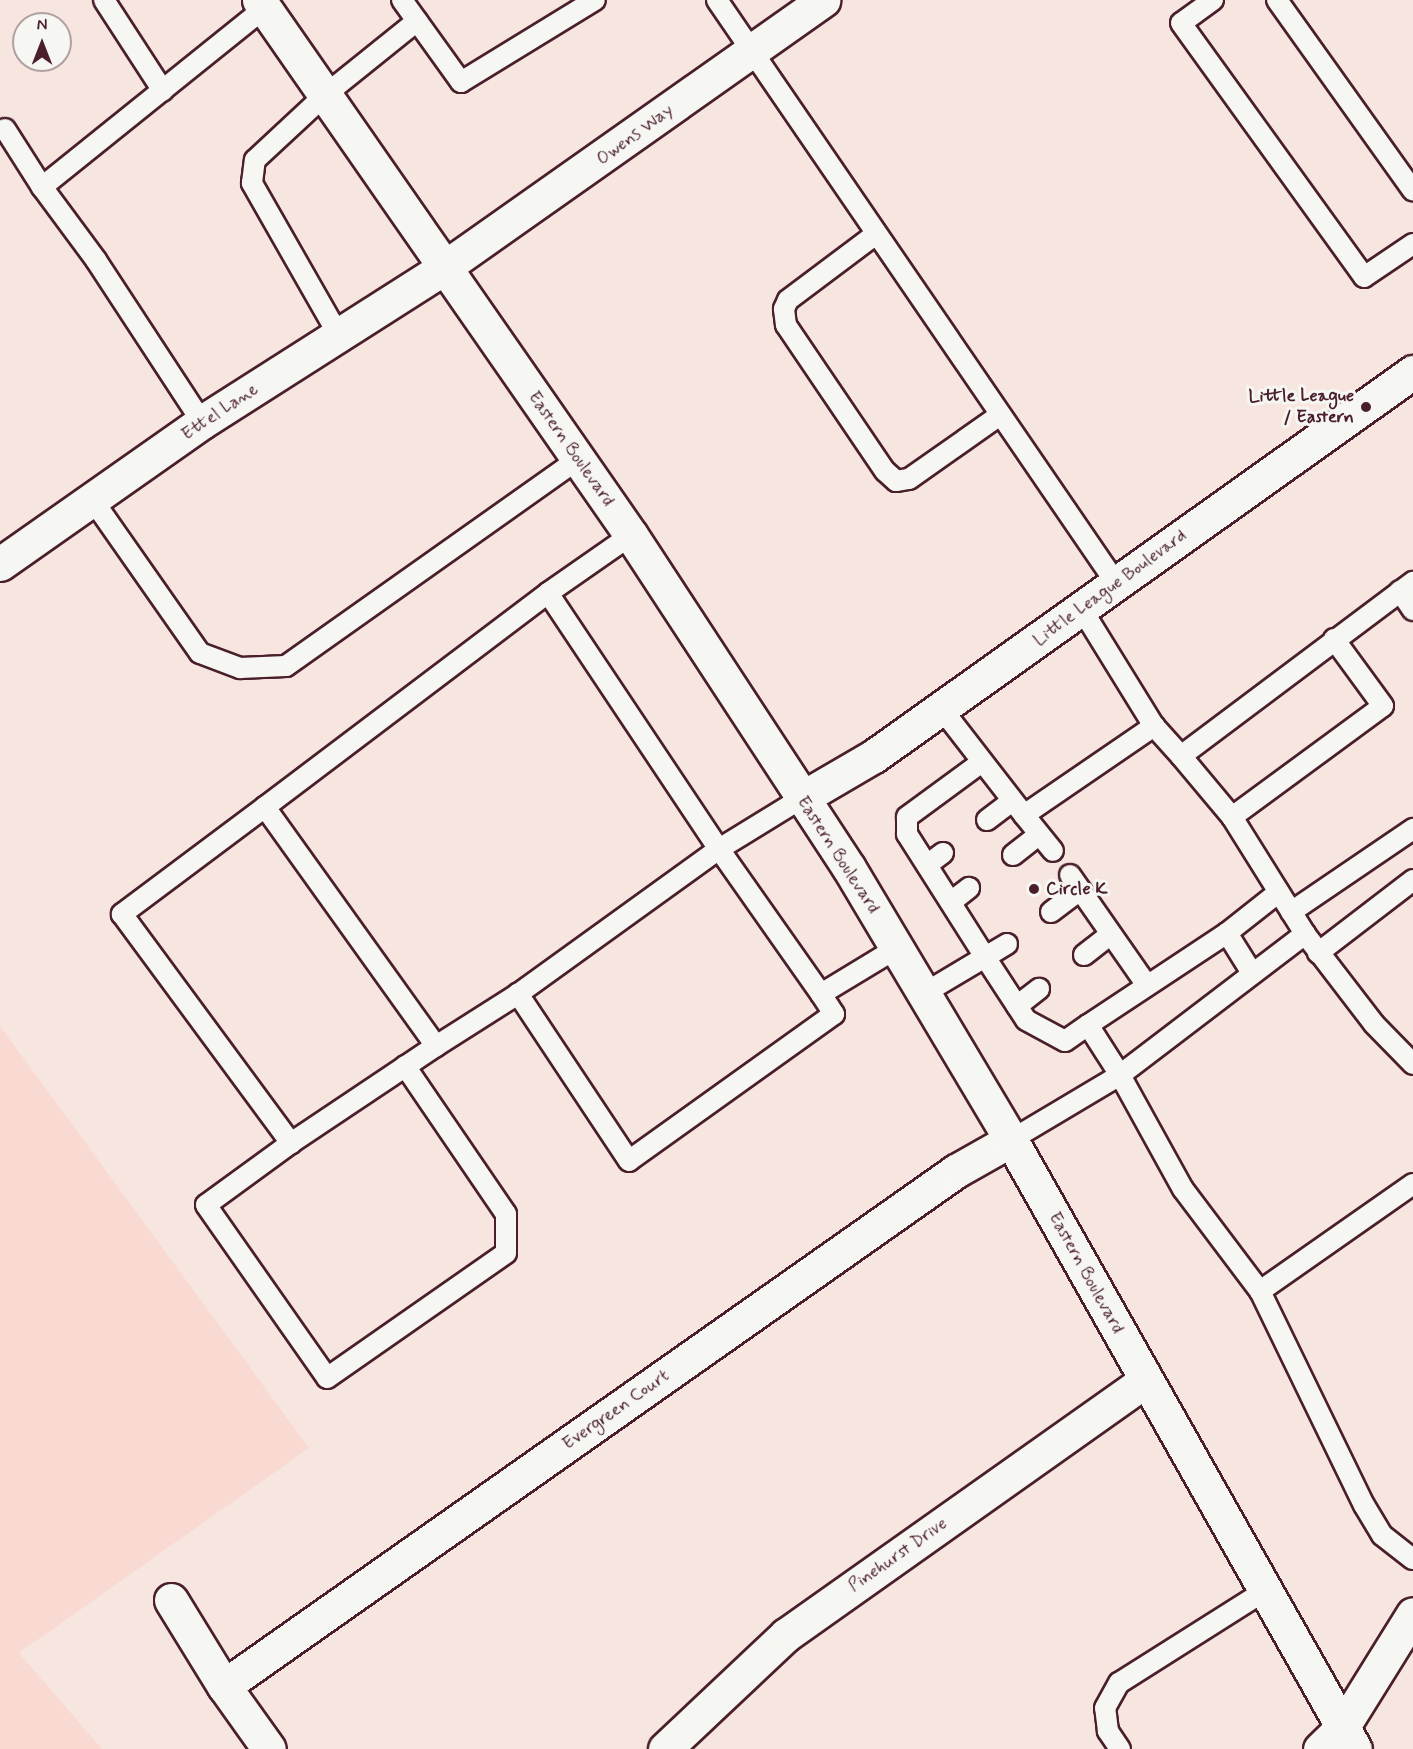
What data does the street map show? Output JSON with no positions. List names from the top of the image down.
{
  "streets": {
    "street": [
      "Owens Way",
      "Ettel Lane",
      "Eastern Boulevard",
      "Little League Boulevard",
      "Evergreen Court",
      "Pinehurst Drive"
    ]
  },
  "crossings": [
    ["Owens Way", "Ettel Lane"],
    ["Owens Way", "Eastern Boulevard"],
    ["Ettel Lane", "Eastern Boulevard"],
    ["Eastern Boulevard", "Little League Boulevard"],
    ["Eastern Boulevard", "Evergreen Court"],
    ["Eastern Boulevard", "Pinehurst Drive"]
  ],
  "places": ["Little League / Eastern", "Circle K"],
  "north": "top"
}
